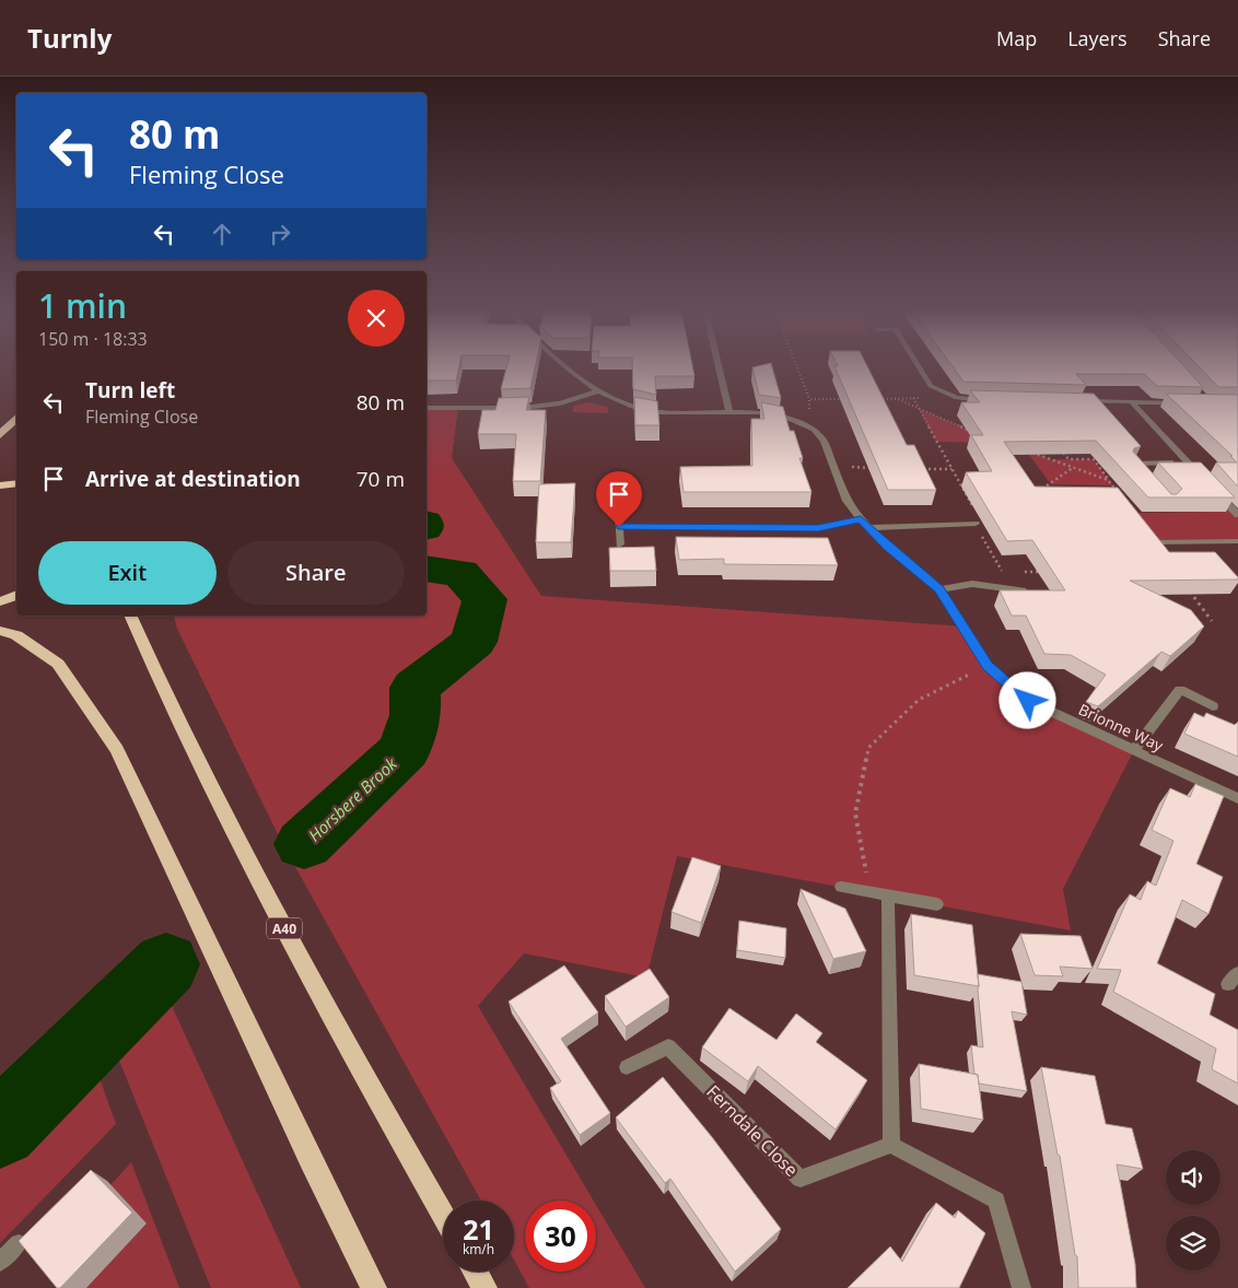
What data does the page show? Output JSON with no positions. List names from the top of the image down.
{
  "streets": {
    "highway": ["A40"],
    "street": ["Brionne Way", "Ferndale Close"]
  },
  "water": ["Horsbere Brook"],
  "page": {
    "header": "Turnly",
    "nav": ["Map", "Layers", "Share"],
    "turn": ["80 m", "Fleming Close"],
    "heading": ["1 min", "150 m · 18:33"],
    "list": [
      {
        "name": "Turn left",
        "note": "Fleming Close",
        "value": "80 m"
      },
      {
        "name": "Arrive at destination",
        "value": "70 m"
      }
    ],
    "buttons": ["Exit", "Share"],
    "speed": "21 km/h",
    "limit": "30"
  }
}
